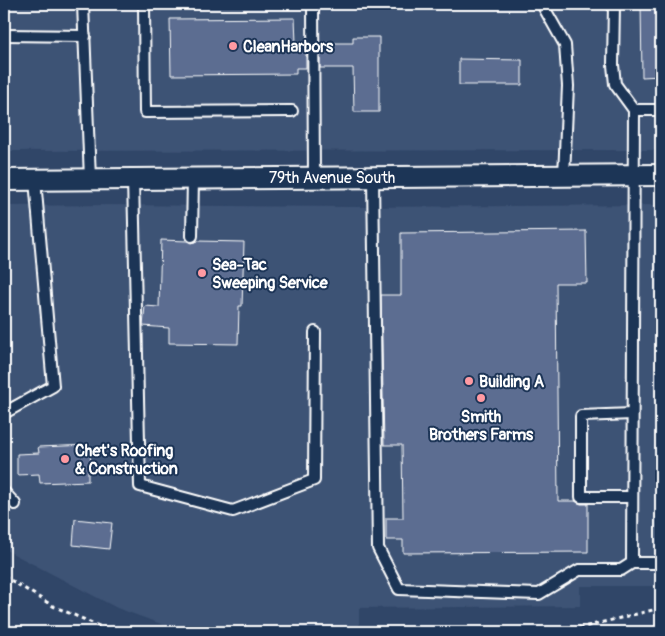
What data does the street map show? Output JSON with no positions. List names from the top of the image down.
{
  "streets": {
    "street": ["79th Avenue South"]
  },
  "places": [
    "CleanHarbors",
    "Sea-Tac Sweeping Service",
    "Building A",
    "Smith Brothers Farms",
    "Chet's Roofing & Construction"
  ]
}
